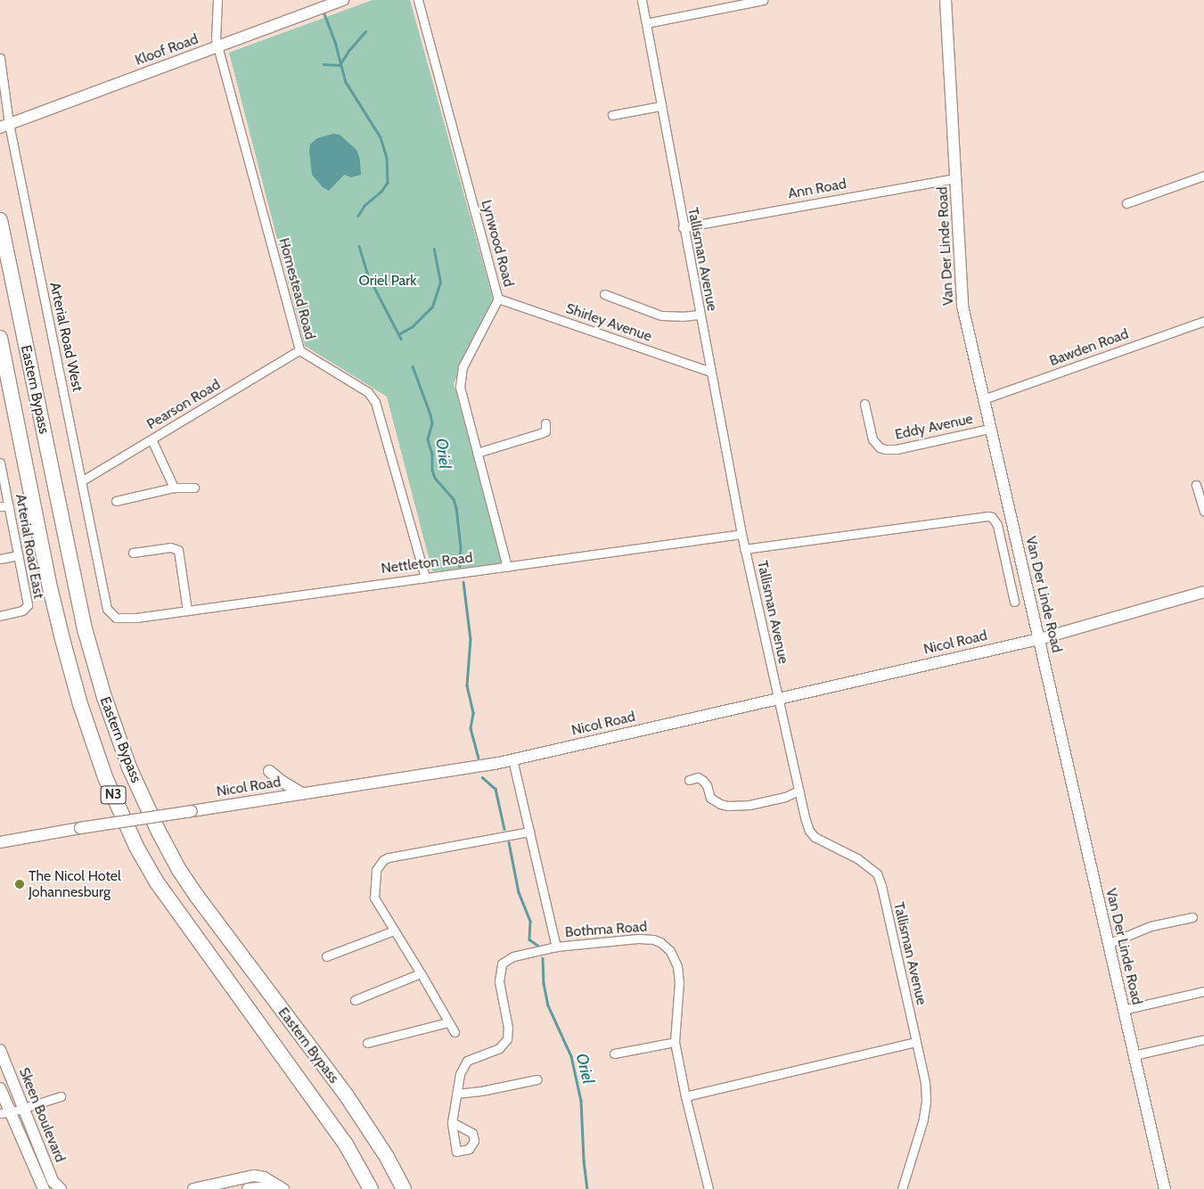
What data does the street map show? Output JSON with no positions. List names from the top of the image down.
{
  "streets": {
    "highway": ["Eastern Bypass", "N3"],
    "main road": [
      "Kloof Road",
      "Van Der Linde Road",
      "Nicol Road",
      "Skeen Boulevard"
    ],
    "street": [
      "Ann Road",
      "Lynwood Road",
      "Tallisman Avenue",
      "Homestead Road",
      "Shirley Avenue",
      "Arterial Road West",
      "Bawden Road",
      "Pearson Road",
      "Eddy Avenue",
      "Arterial Road East",
      "Nettleton Road",
      "Bothma Road"
    ]
  },
  "crossings": [
    ["Kloof Road", "Homestead Road"],
    ["Kloof Road", "Arterial Road West"],
    ["Ann Road", "Van Der Linde Road"],
    ["Ann Road", "Tallisman Avenue"],
    ["Lynwood Road", "Shirley Avenue"],
    ["Lynwood Road", "Nettleton Road"],
    ["Van Der Linde Road", "Bawden Road"],
    ["Van Der Linde Road", "Eddy Avenue"],
    ["Van Der Linde Road", "Nicol Road"],
    ["Tallisman Avenue", "Shirley Avenue"],
    ["Tallisman Avenue", "Nettleton Road"],
    ["Tallisman Avenue", "Nicol Road"],
    ["Homestead Road", "Pearson Road"],
    ["Homestead Road", "Nettleton Road"],
    ["Arterial Road West", "Pearson Road"],
    ["Arterial Road West", "Nettleton Road"],
    ["Nicol Road", "Bothma Road"]
  ],
  "water": ["Oriel"],
  "parks": ["Oriel Park"],
  "places": ["The Nicol Hotel Johannesburg"]
}
